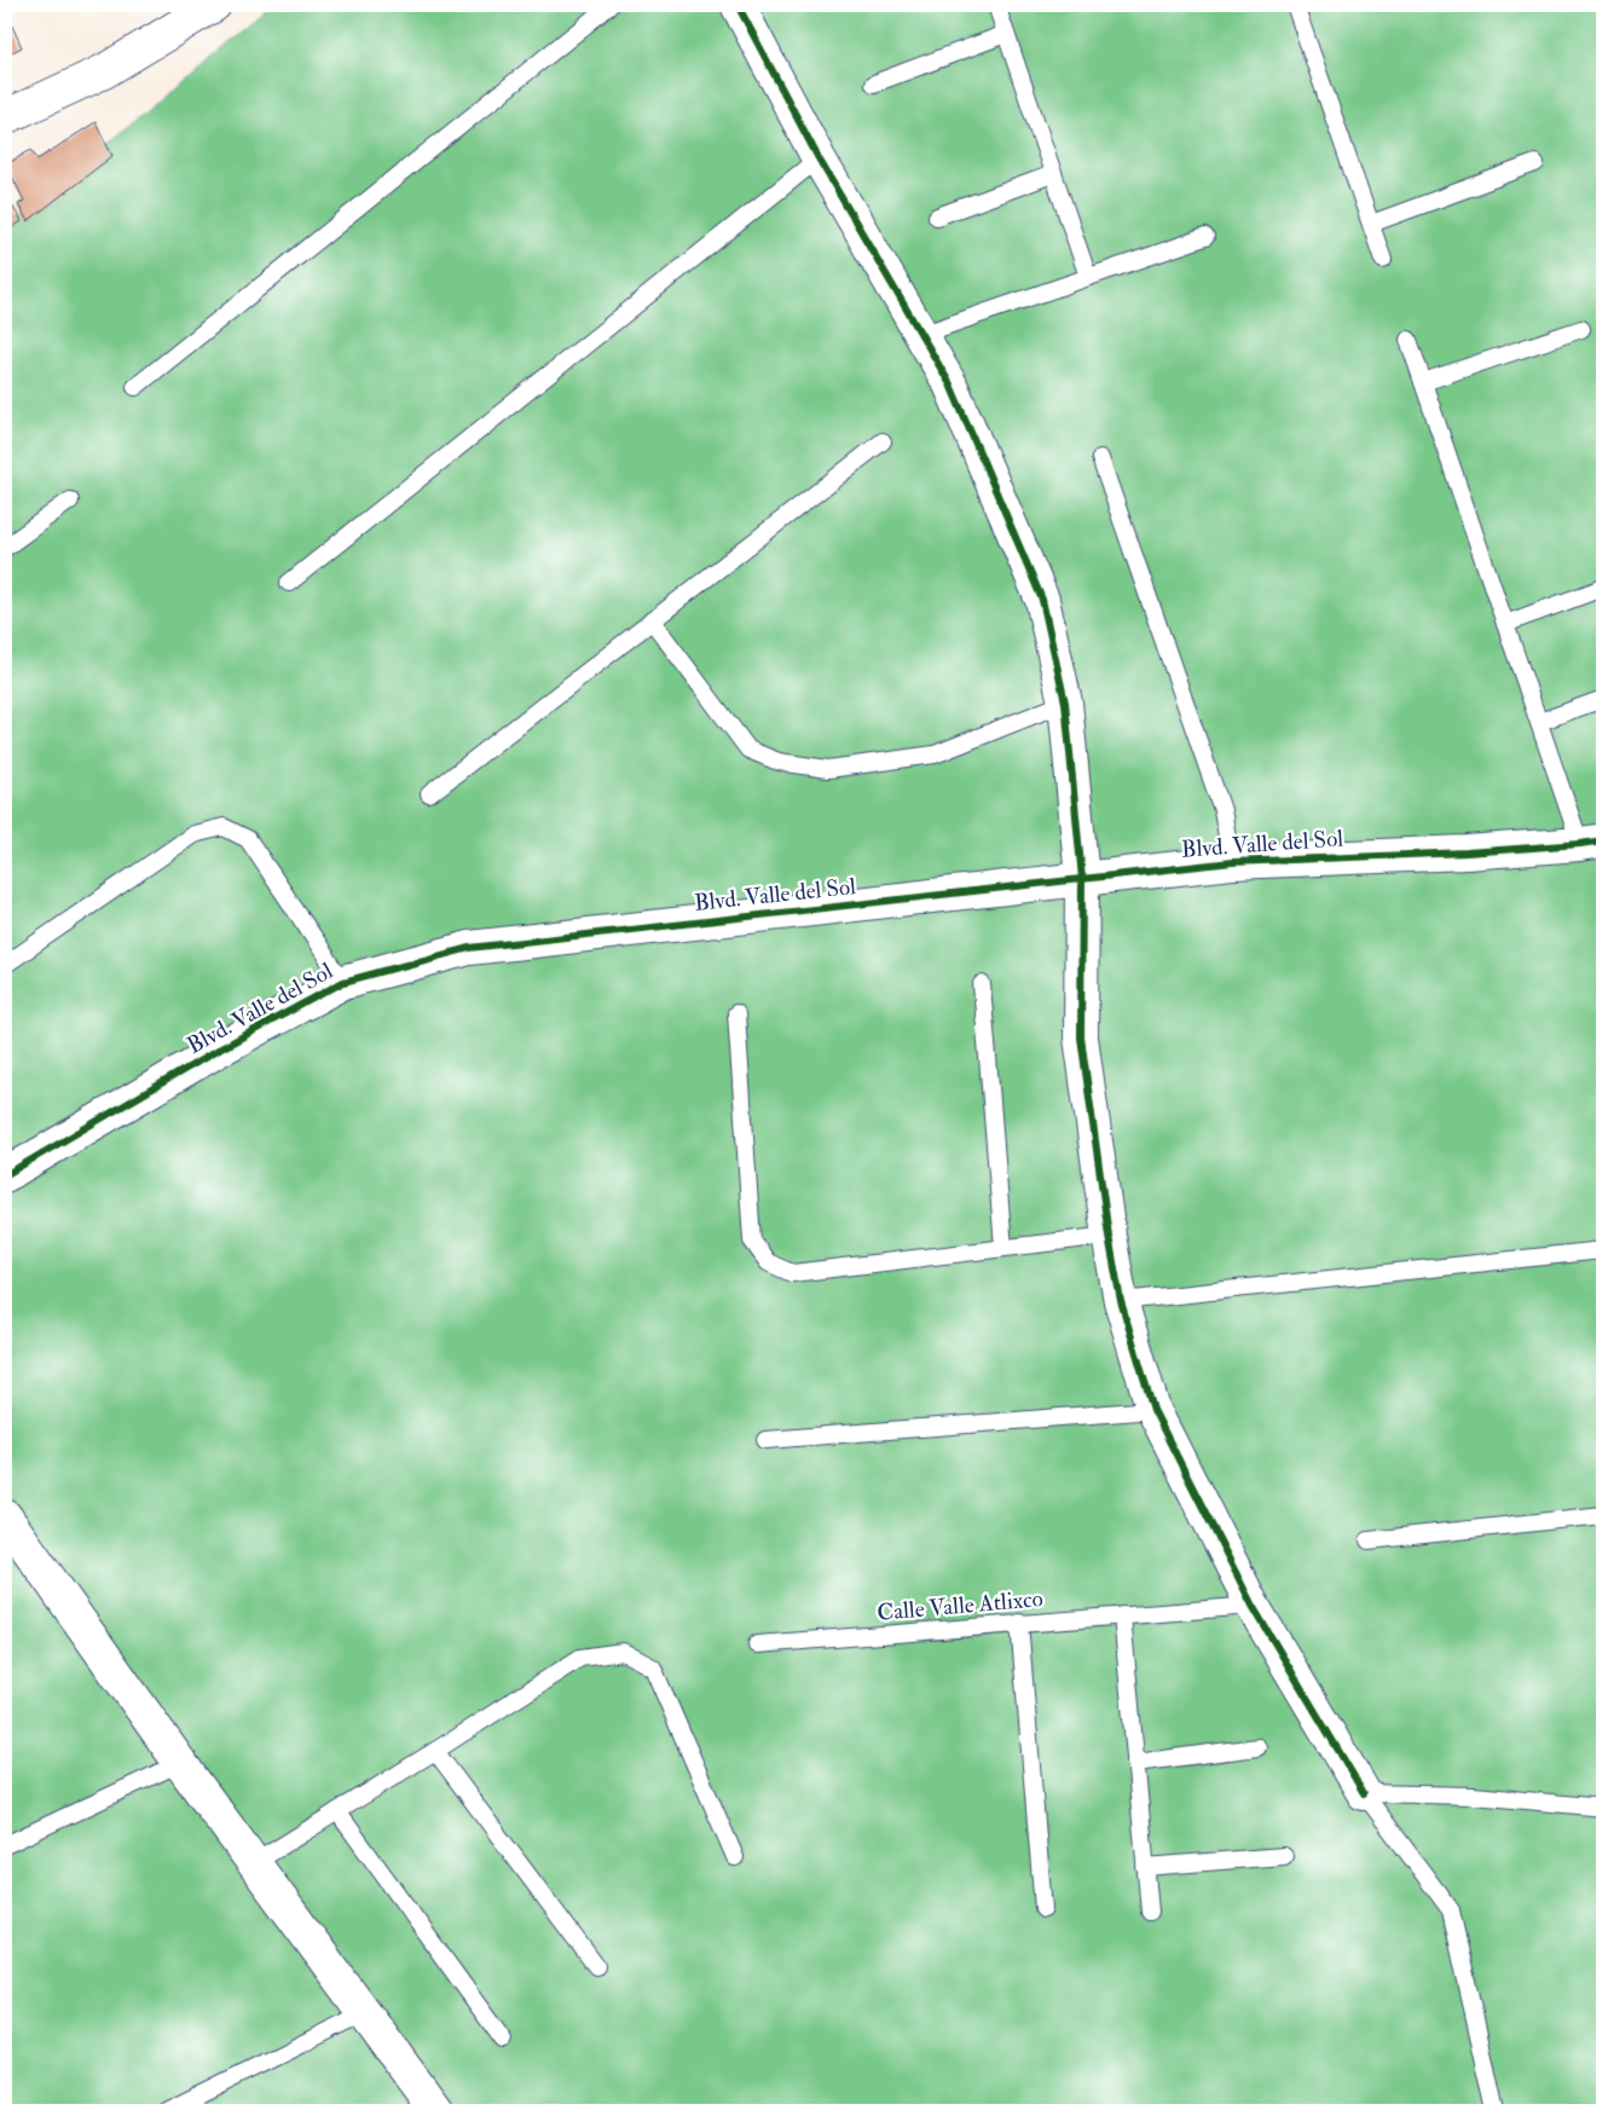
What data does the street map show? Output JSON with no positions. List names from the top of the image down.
{
  "streets": {
    "street": ["Blvd. Valle del Sol"],
    "lane": ["Calle Valle Atlixco"]
  }
}
